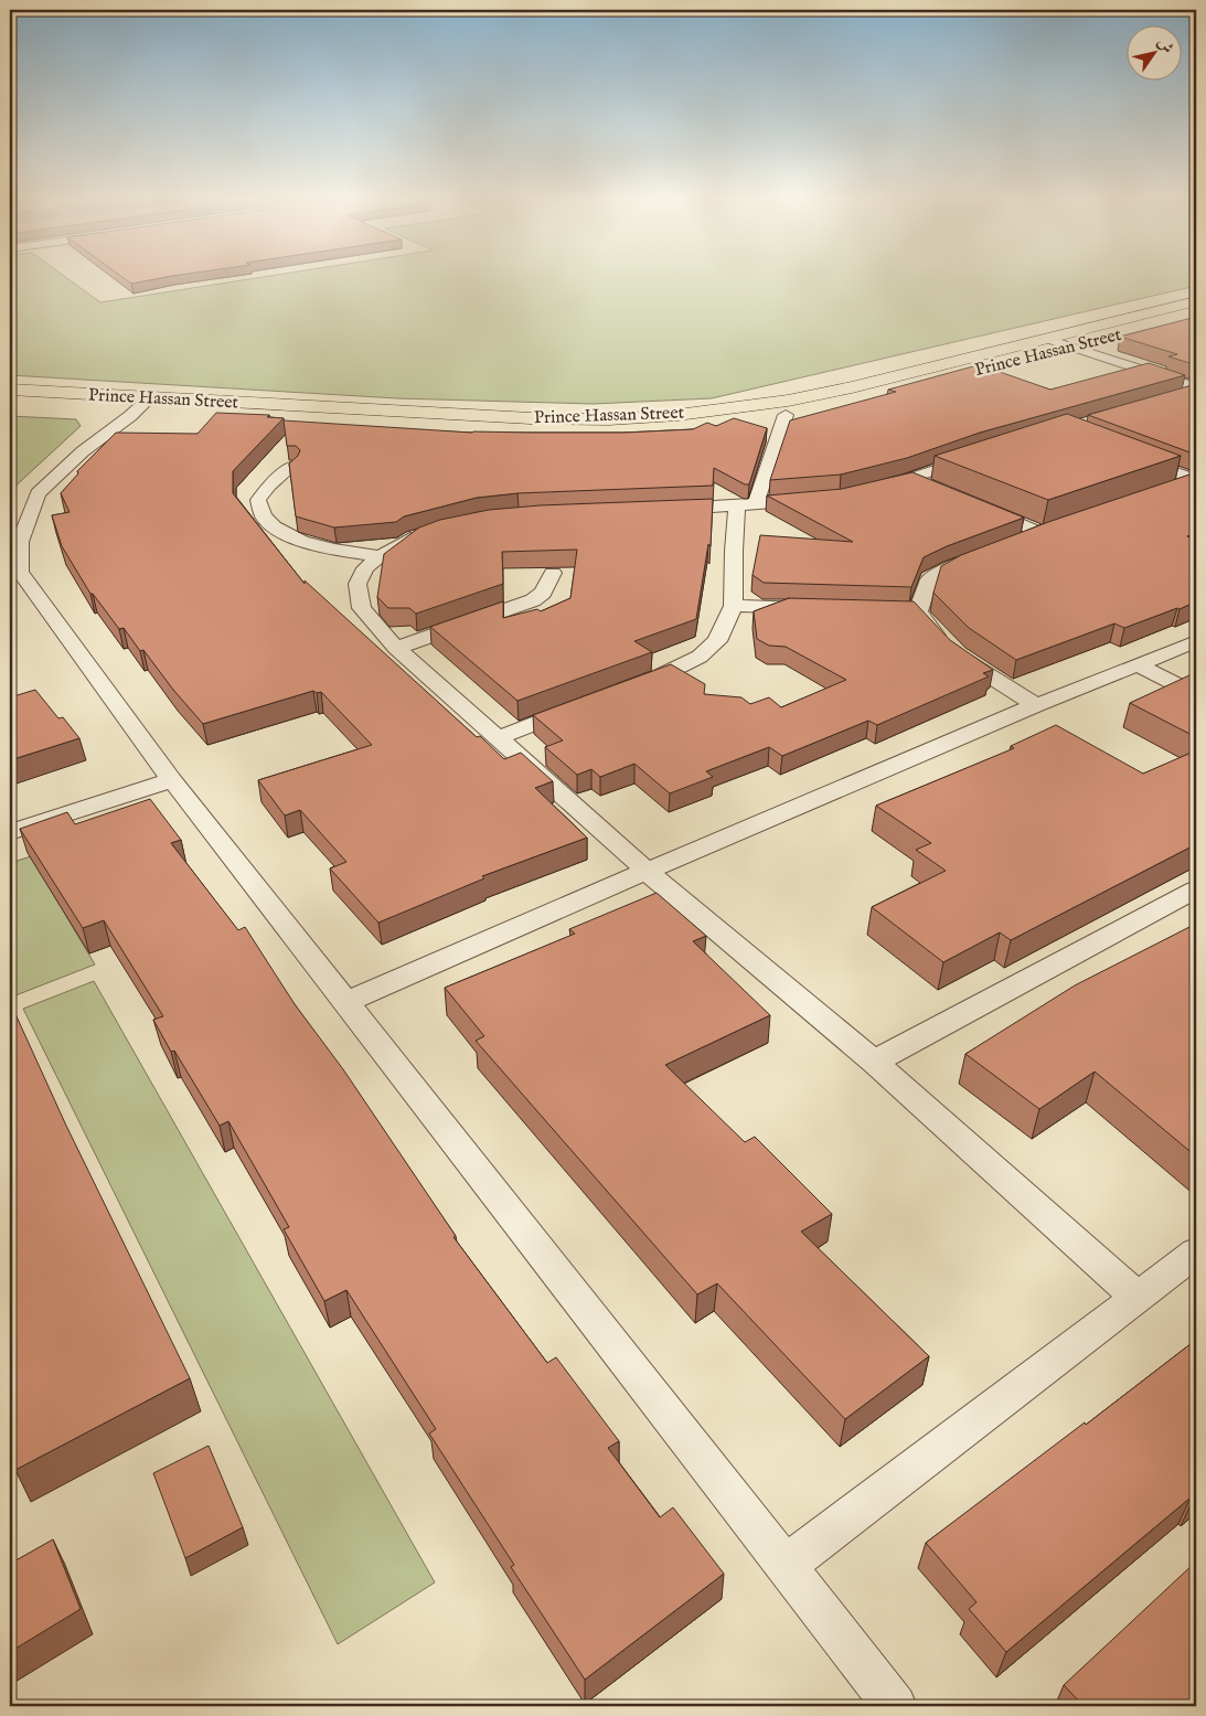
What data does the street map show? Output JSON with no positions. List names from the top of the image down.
{
  "streets": {
    "main road": ["Prince Hassan Street"]
  },
  "north": "top right"
}
